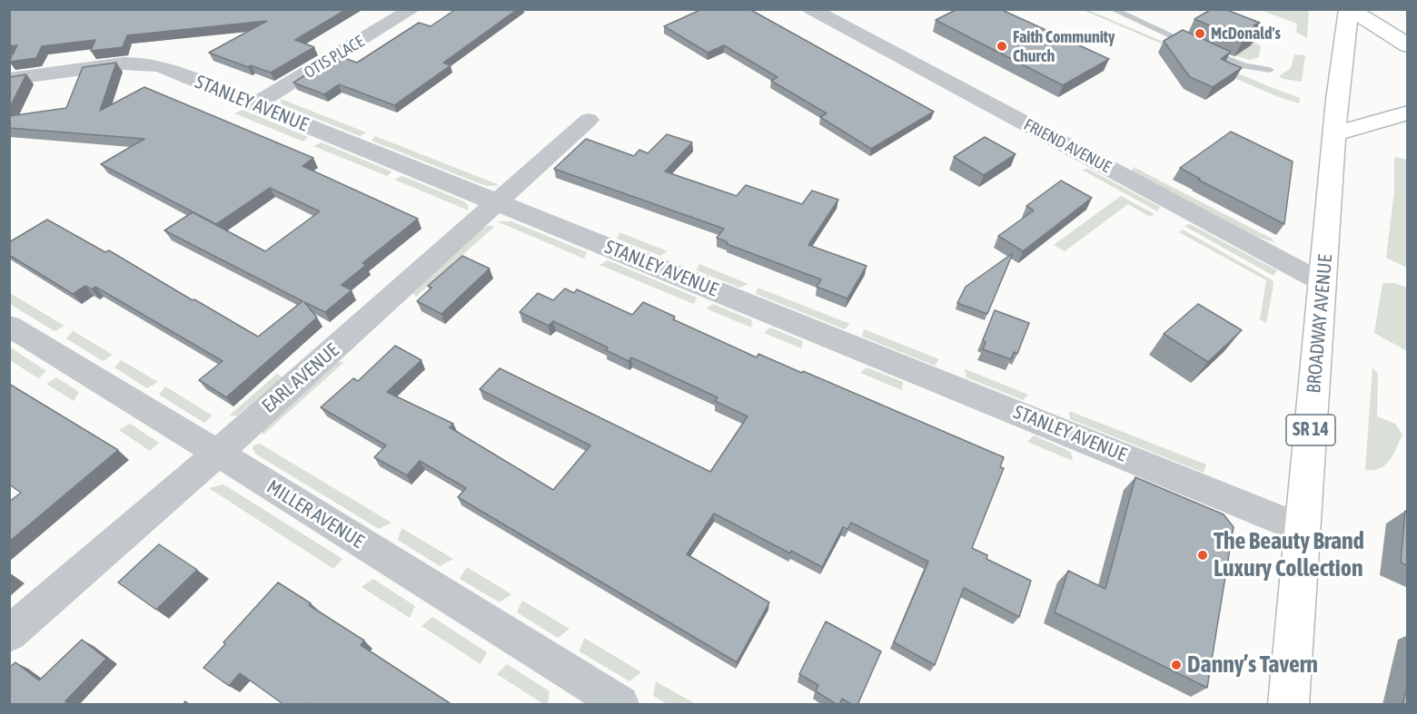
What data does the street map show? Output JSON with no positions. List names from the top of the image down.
{
  "streets": {
    "main road": ["BROADWAY AVENUE", "SR 14"],
    "street": [
      "OTIS PLACE",
      "STANLEY AVENUE",
      "FRIEND AVENUE",
      "EARL AVENUE",
      "MILLER AVENUE"
    ]
  },
  "crossings": [
    ["OTIS PLACE", "STANLEY AVENUE"],
    ["STANLEY AVENUE", "BROADWAY AVENUE"],
    ["STANLEY AVENUE", "EARL AVENUE"],
    ["FRIEND AVENUE", "BROADWAY AVENUE"],
    ["EARL AVENUE", "MILLER AVENUE"]
  ],
  "places": [
    "McDonald's",
    "Faith Community Church",
    "The Beauty Brand Luxury Collection",
    "Danny’s Tavern"
  ]
}
